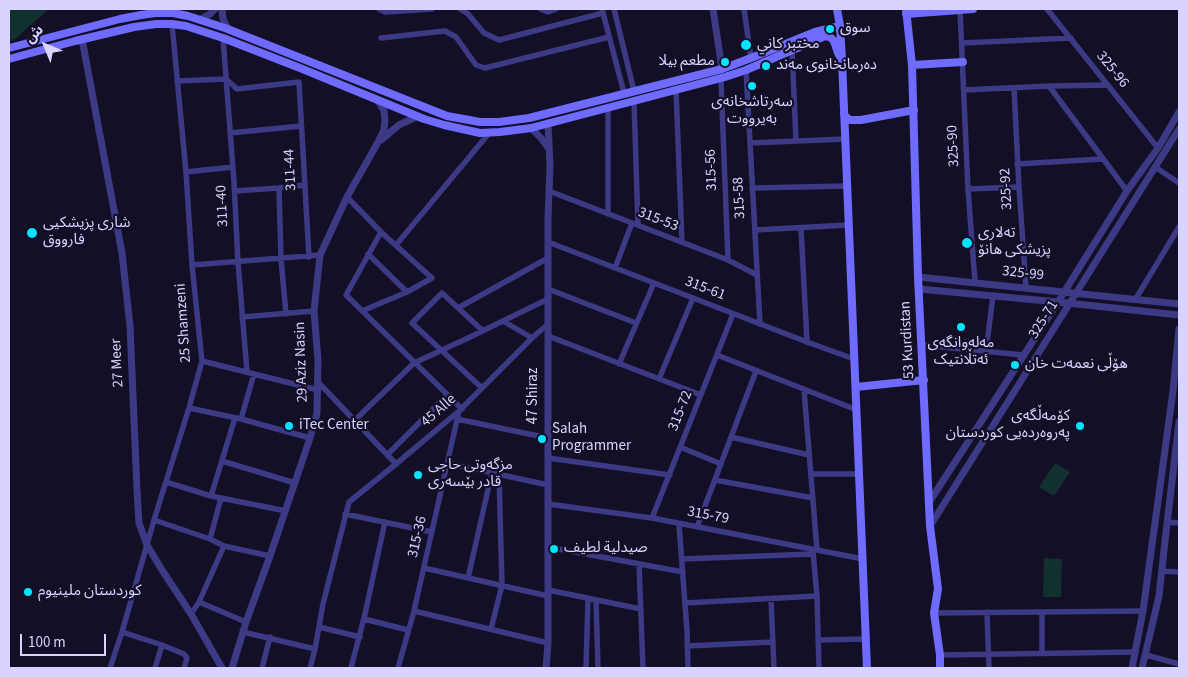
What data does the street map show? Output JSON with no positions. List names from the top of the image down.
{
  "streets": {
    "main road": ["53 Kurdistan"],
    "street": [
      "325-96",
      "325-90",
      "311-44",
      "315-56",
      "325-92",
      "315-58",
      "311-40",
      "315-53",
      "325-99",
      "315-61",
      "325-71",
      "25 Shamzeni",
      "29 Aziz Nasin",
      "27 Meer",
      "47 Shiraz",
      "45 Alle",
      "315-72",
      "315-79",
      "315-36"
    ]
  },
  "crossings": [
    ["325-96", "325-71"],
    ["325-90", "325-99"],
    ["311-44", "311-40"],
    ["315-56", "315-53"],
    ["325-92", "325-99"],
    ["315-58", "315-53"],
    ["315-58", "315-61"],
    ["315-53", "47 Shiraz"],
    ["325-99", "325-71"],
    ["325-99", "53 Kurdistan"],
    ["315-61", "47 Shiraz"],
    ["315-61", "315-72"],
    ["325-71", "53 Kurdistan"],
    ["25 Shamzeni", "27 Meer"],
    ["47 Shiraz", "45 Alle"],
    ["47 Shiraz", "315-79"],
    ["45 Alle", "315-36"],
    ["315-72", "315-79"]
  ],
  "places": [
    "سوق",
    "مختبر كاني",
    "مطعم بيلا",
    "دەرمانخانوی مەند",
    "سەرتاشخانەی بەیرووت",
    "شاری پزیشکیی فارووق",
    "تەلاری پزیشکی هانۆ",
    "مەلەوانگەی ئەتڵانتیک",
    "هۆڵی نعمەت خان",
    "iTec Center",
    "كۆمەڵگەی پەروەردەیی كوردستان",
    "Salah Programmer",
    "مزگەوتی حاجی قادر بێسەری",
    "صیدلیة لطیف",
    "کوردستان ملینیوم"
  ],
  "scale_bar": "100 m",
  "north": "top left"
}
